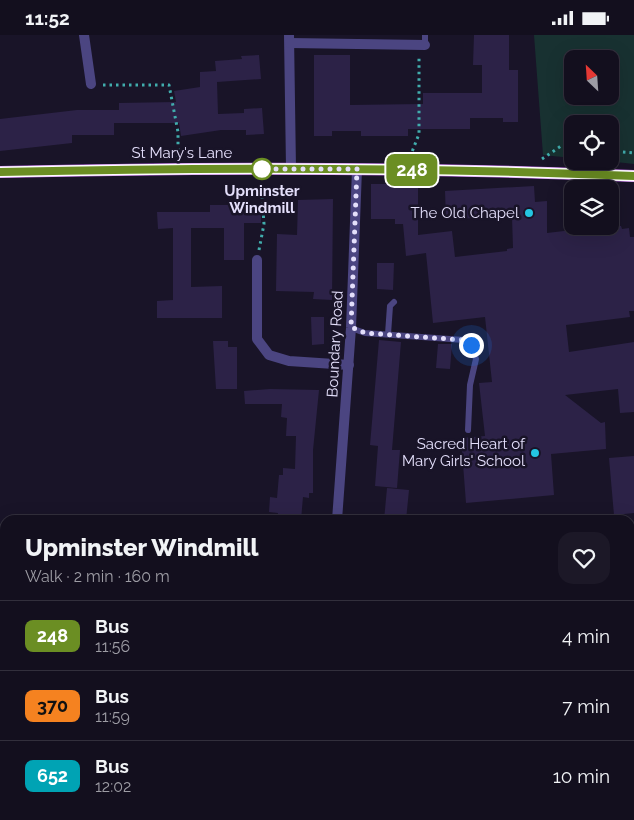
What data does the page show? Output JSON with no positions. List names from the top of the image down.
{
  "streets": {
    "main road": ["St Mary's Lane"],
    "street": ["Boundary Road"]
  },
  "crossings": [
    ["St Mary's Lane", "Boundary Road"]
  ],
  "places": ["Upminster Windmill", "The Old Chapel", "Sacred Heart of Mary Girls' School"],
  "lines": ["bus line 248"],
  "north": "top left",
  "page": {
    "status": "11:52",
    "on_map": "248",
    "heading": ["Upminster Windmill", "Walk · 2 min · 160 m"],
    "list": [
      {
        "mark": "248",
        "name": "Bus",
        "note": "11:56",
        "value": "4 min"
      },
      {
        "mark": "370",
        "name": "Bus",
        "note": "11:59",
        "value": "7 min"
      },
      {
        "mark": "652",
        "name": "Bus",
        "note": "12:02",
        "value": "10 min"
      }
    ]
  }
}
